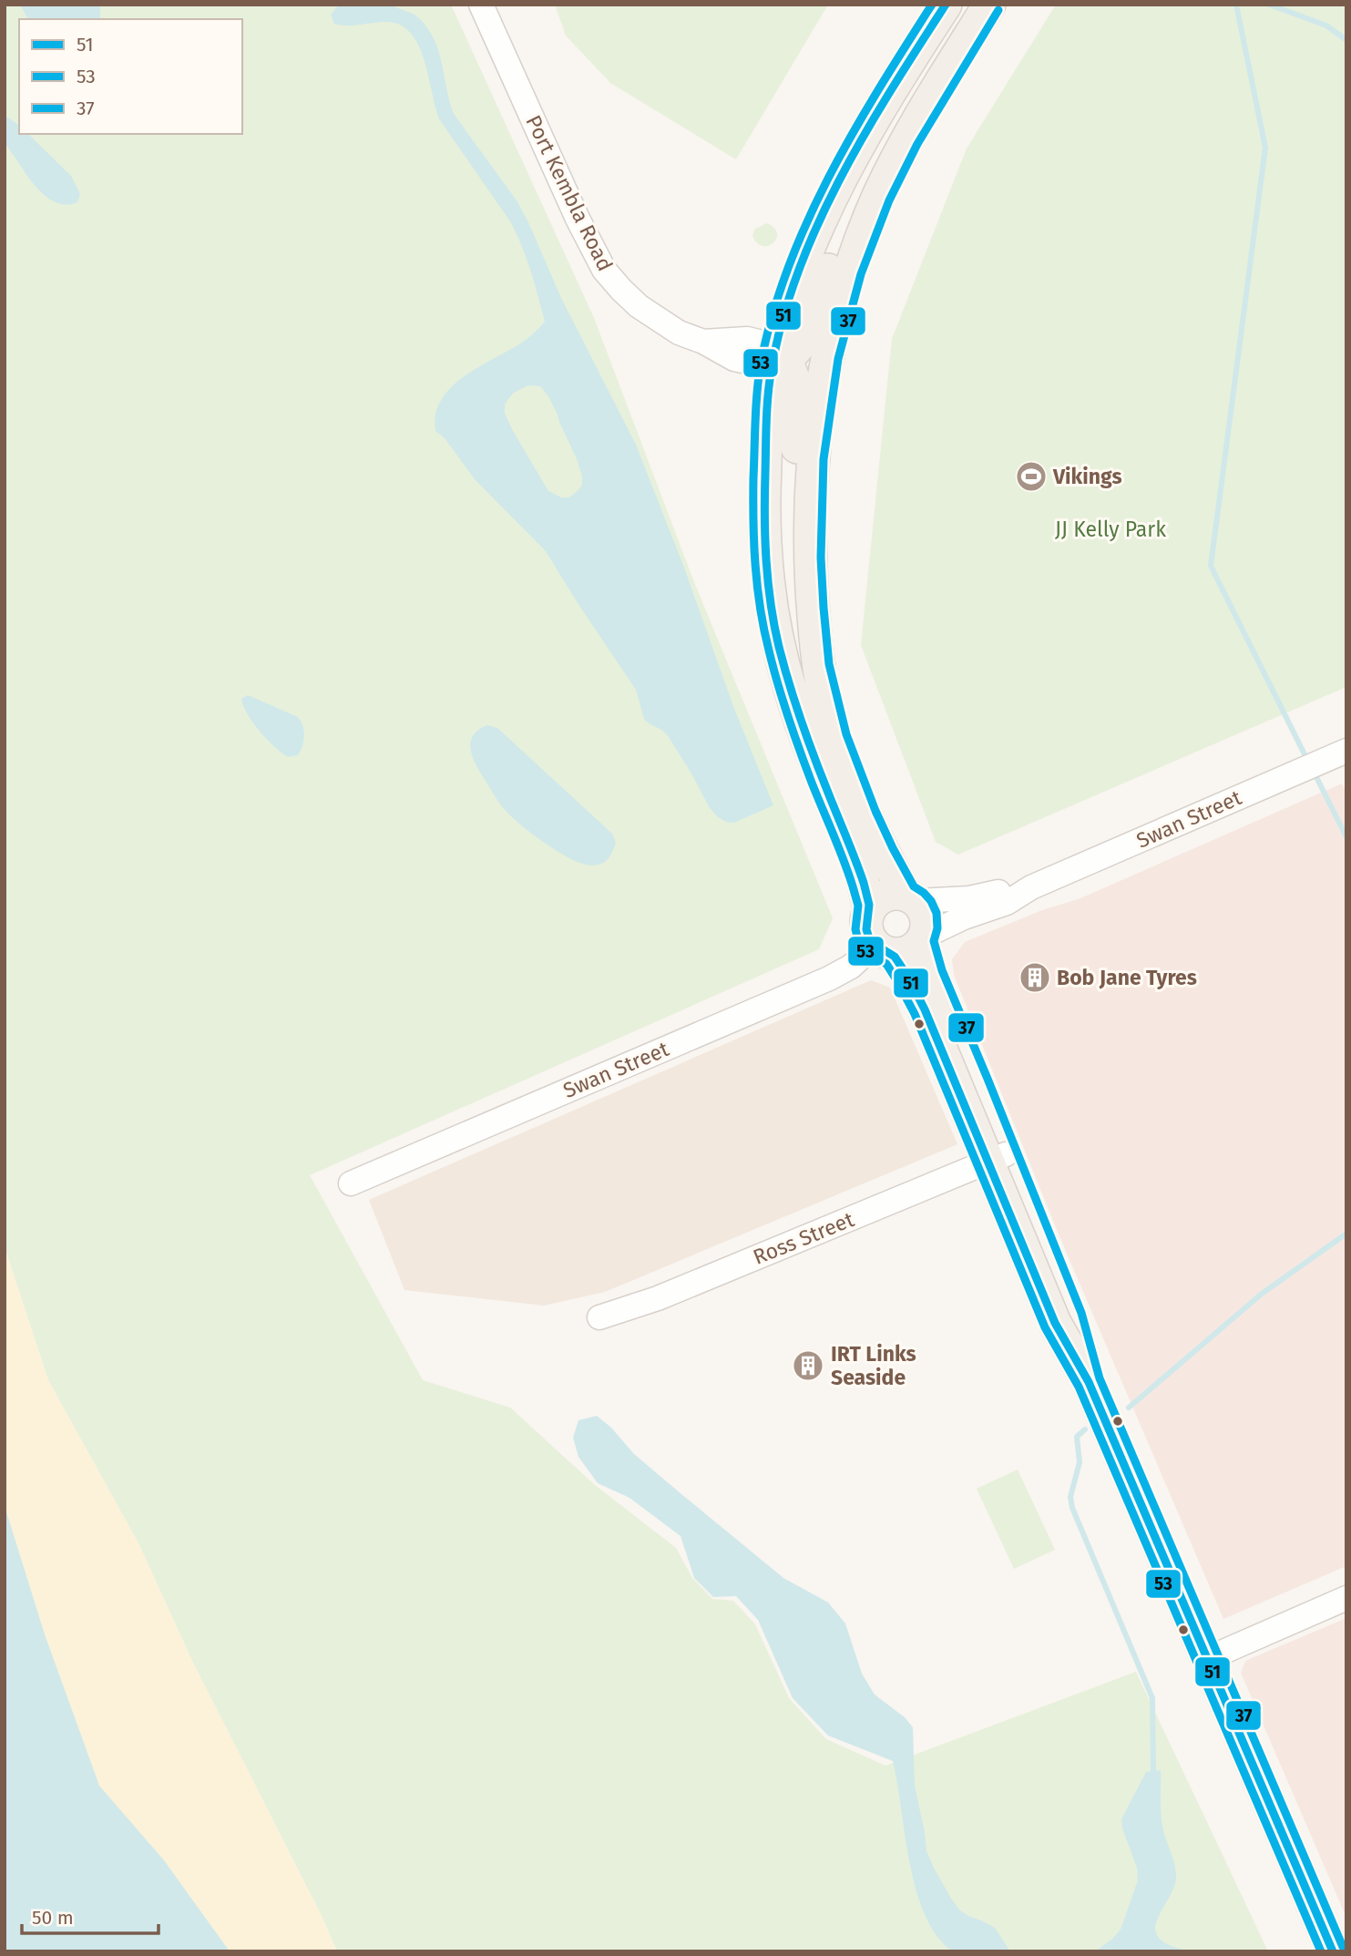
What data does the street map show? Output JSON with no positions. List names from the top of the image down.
{
  "streets": {
    "street": ["Port Kembla Road", "Swan Street", "Ross Street"]
  },
  "parks": ["JJ Kelly Park"],
  "places": {
    "sports": ["Vikings"],
    "building": ["Bob Jane Tyres", "IRT Links Seaside"]
  },
  "lines": ["transit line 51", "transit line 53", "transit line 37"],
  "legend": ["51", "53", "37"],
  "scale_bar": "50 m"
}
